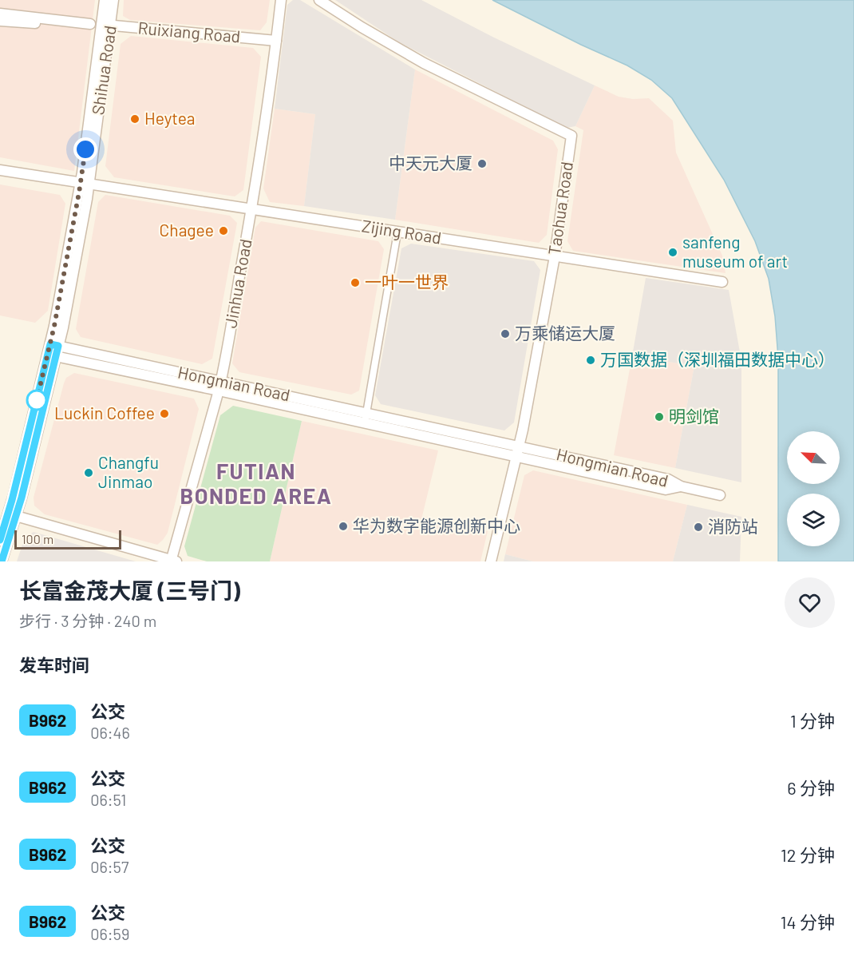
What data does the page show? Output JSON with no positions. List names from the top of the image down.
{
  "streets": {
    "main road": [
      "Ruixiang Road",
      "Shihua Road",
      "Taohua Road",
      "Zijing Road",
      "Jinhua Road",
      "Hongmian Road"
    ]
  },
  "crossings": [
    ["Ruixiang Road", "Shihua Road"],
    ["Ruixiang Road", "Jinhua Road"],
    ["Shihua Road", "Zijing Road"],
    ["Shihua Road", "Hongmian Road"],
    ["Taohua Road", "Zijing Road"],
    ["Taohua Road", "Hongmian Road"],
    ["Zijing Road", "Jinhua Road"],
    ["Jinhua Road", "Hongmian Road"]
  ],
  "districts": ["FUTIAN BONDED AREA"],
  "places": [
    "Heytea",
    "中天元大厦",
    "Chagee",
    "sanfeng museum of art",
    "一叶一世界",
    "万乘储运大厦",
    "万国数据（深圳福田数据中心）",
    "Luckin Coffee",
    "明剑馆",
    "Changfu Jinmao",
    "华为数字能源创新中心",
    "消防站"
  ],
  "lines": ["bus line B962"],
  "scale_bar": "100 m",
  "north": "top left",
  "page": {
    "scale": "100 m",
    "heading": [
      ["长富金茂大厦 (三号门)", "步行 · 3 分钟 · 240 m"],
      "发车时间"
    ],
    "list": [
      {
        "mark": "B962",
        "name": "公交",
        "note": "06:46",
        "value": "1 分钟"
      },
      {
        "mark": "B962",
        "name": "公交",
        "note": "06:51",
        "value": "6 分钟"
      },
      {
        "mark": "B962",
        "name": "公交",
        "note": "06:57",
        "value": "12 分钟"
      },
      {
        "mark": "B962",
        "name": "公交",
        "note": "06:59",
        "value": "14 分钟"
      }
    ]
  }
}
